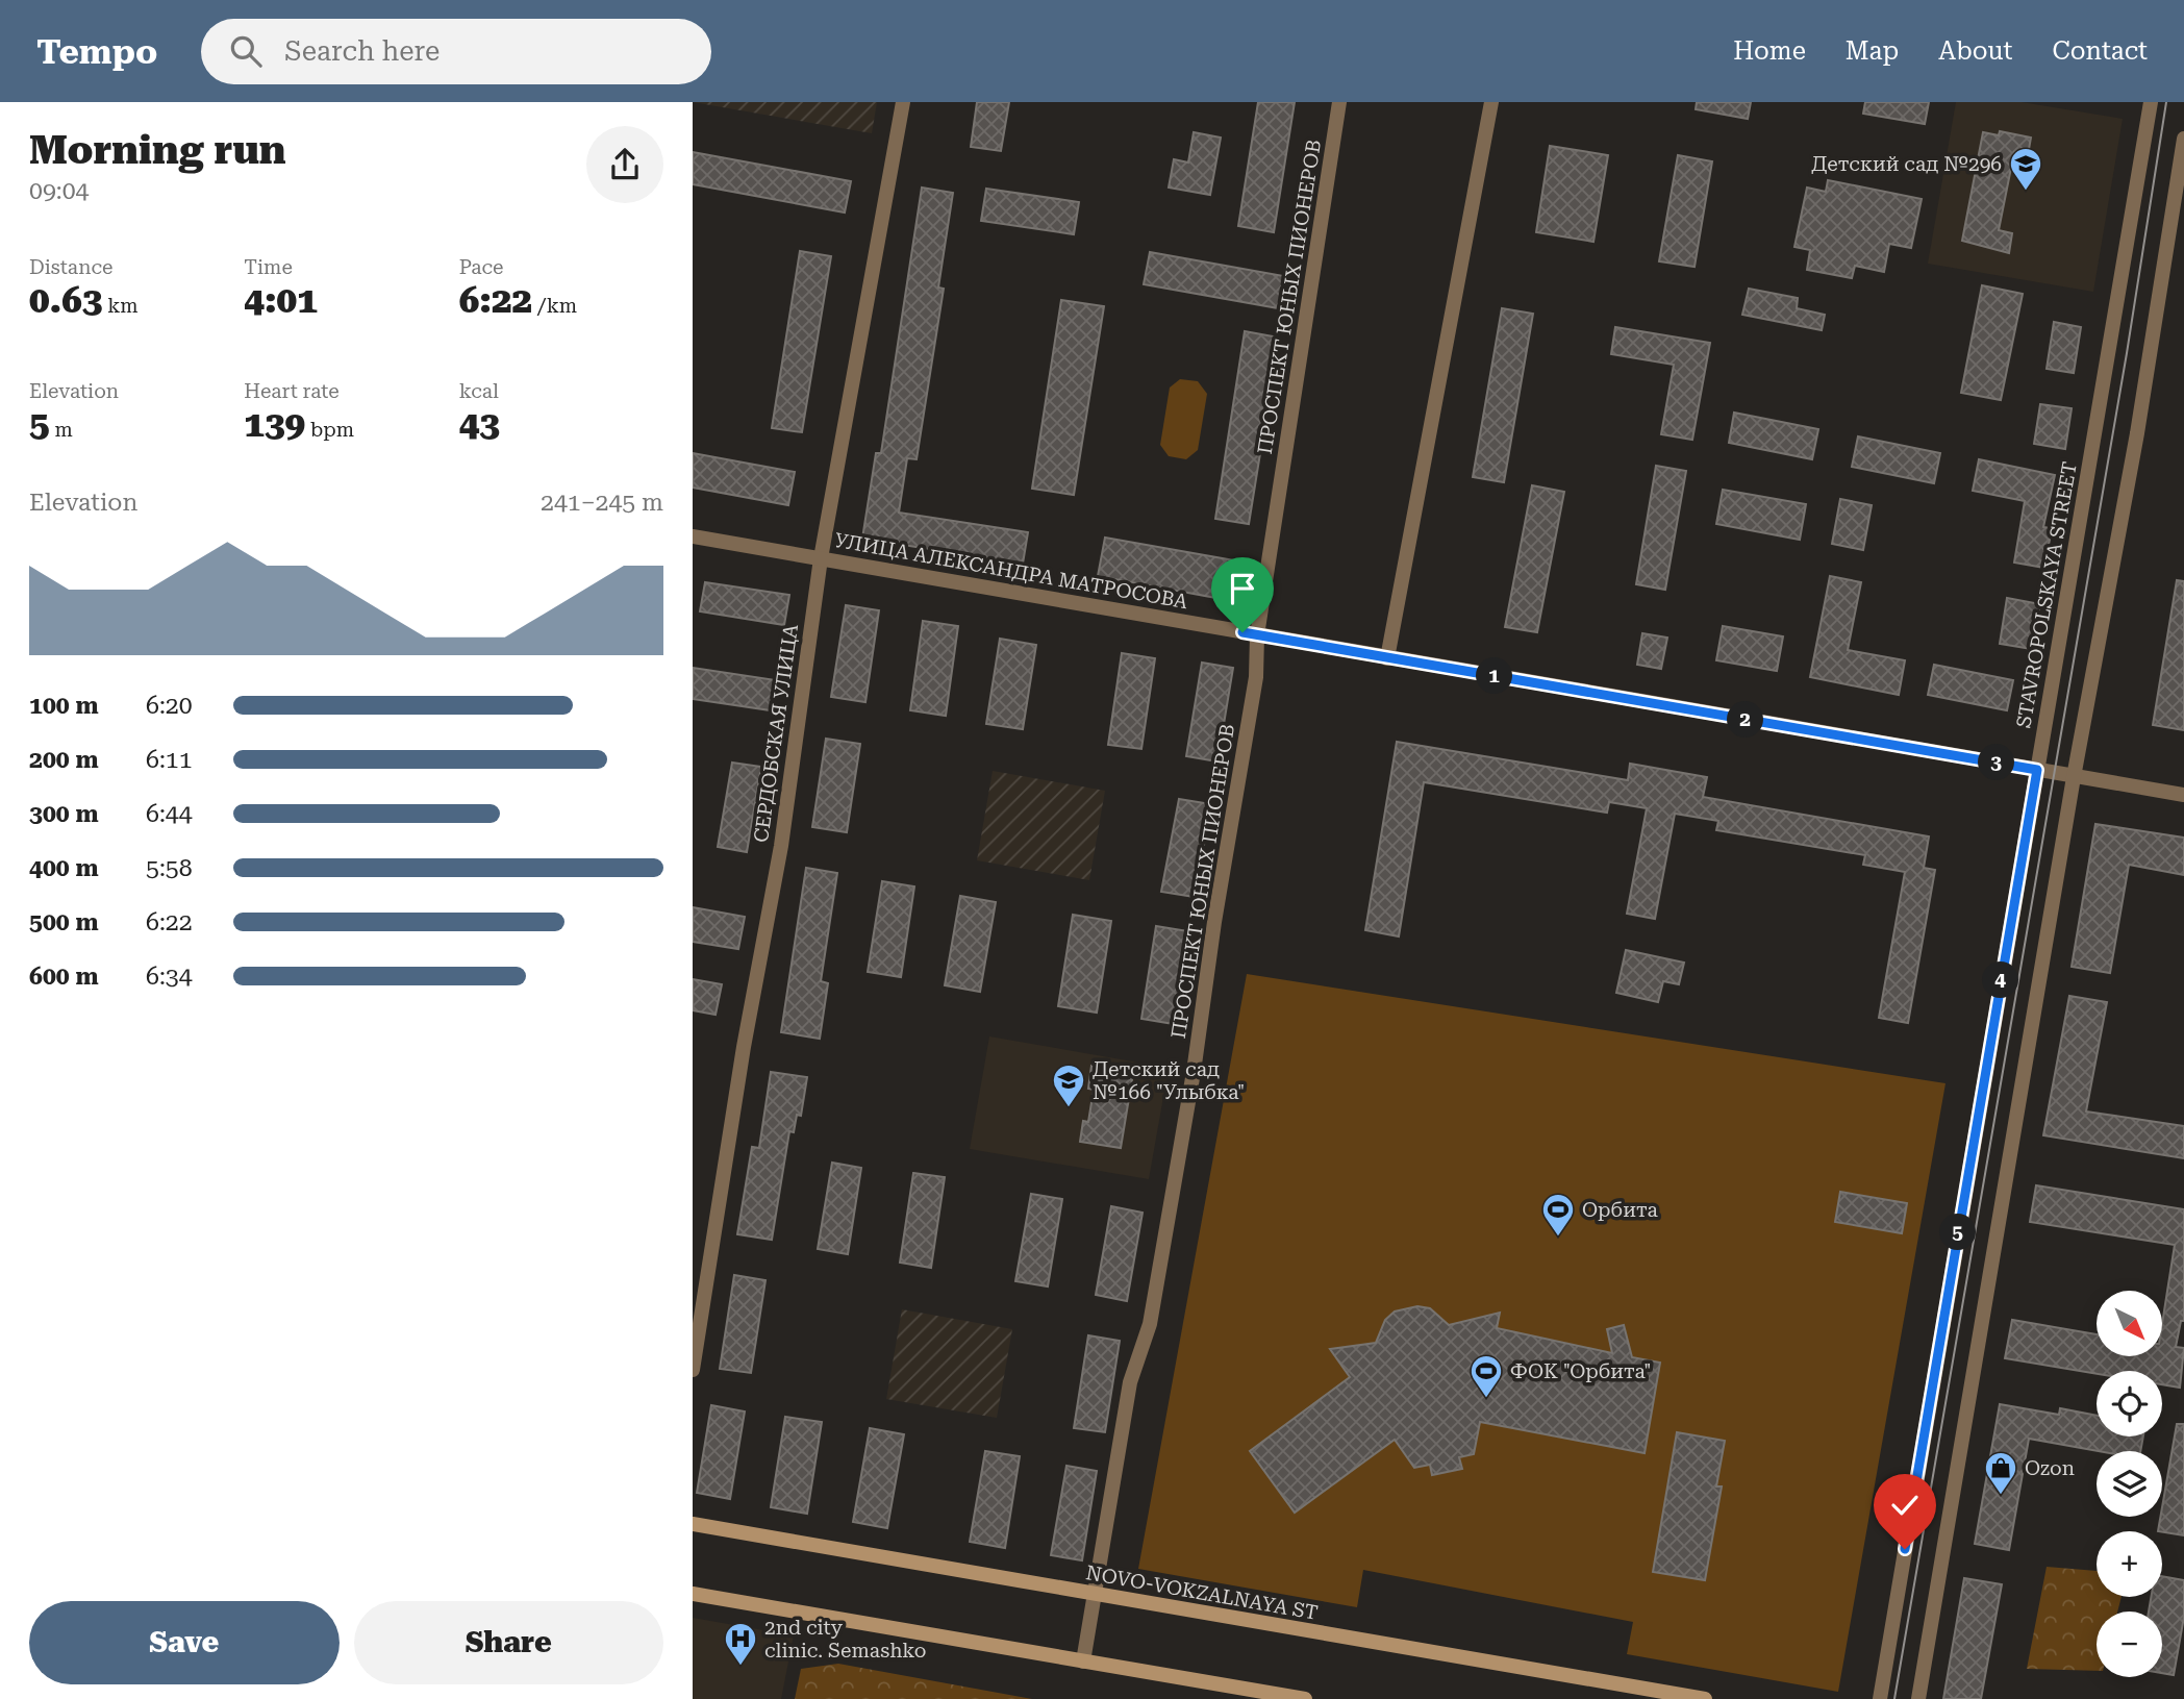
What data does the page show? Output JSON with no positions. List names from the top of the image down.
{
  "streets": {
    "main road": ["NOVO-VOKZALNAYA ST"],
    "street": [
      "ПРОСПЕКТ ЮНЫХ ПИОНЕРОВ",
      "УЛИЦА АЛЕКСАНДРА МАТРОСОВА",
      "STAVROPOLSKAYA STREET",
      "СЕРДОБСКАЯ УЛИЦА"
    ]
  },
  "crossings": [
    ["ПРОСПЕКТ ЮНЫХ ПИОНЕРОВ", "УЛИЦА АЛЕКСАНДРА МАТРОСОВА"],
    ["ПРОСПЕКТ ЮНЫХ ПИОНЕРОВ", "NOVO-VOKZALNAYA ST"],
    ["УЛИЦА АЛЕКСАНДРА МАТРОСОВА", "STAVROPOLSKAYA STREET"],
    ["УЛИЦА АЛЕКСАНДРА МАТРОСОВА", "СЕРДОБСКАЯ УЛИЦА"]
  ],
  "places": {
    "school or university": ["Детский сад №296", "Детский сад №166 \"Улыбка\""],
    "sports": ["Орбита", "ФОК \"Орбита\""],
    "shop": ["Ozon"],
    "hospital": ["2nd city clinic. Semashko"]
  },
  "north": "bottom right",
  "page": {
    "header": "Tempo",
    "search": "Search here",
    "nav": [
      "Home",
      "Map",
      "About",
      "Contact"
    ],
    "heading": ["Morning run", "09:04"],
    "stats": [
      ["Distance", "0.63 km"],
      ["Time", "4:01"],
      ["Pace", "6:22 /km"],
      ["Elevation", "5 m"],
      ["Heart rate", "139 bpm"],
      ["kcal", "43"]
    ],
    "chart": ["Elevation", "241–245 m"],
    "pins": [
      "1",
      "2",
      "3",
      "4",
      "5"
    ],
    "list": [
      {
        "name": "100 m",
        "note": "6:20"
      },
      {
        "name": "200 m",
        "note": "6:11"
      },
      {
        "name": "300 m",
        "note": "6:44"
      },
      {
        "name": "400 m",
        "note": "5:58"
      },
      {
        "name": "500 m",
        "note": "6:22"
      },
      {
        "name": "600 m",
        "note": "6:34"
      }
    ],
    "map_buttons": ["+", "−"],
    "buttons": ["Save", "Share"]
  }
}
